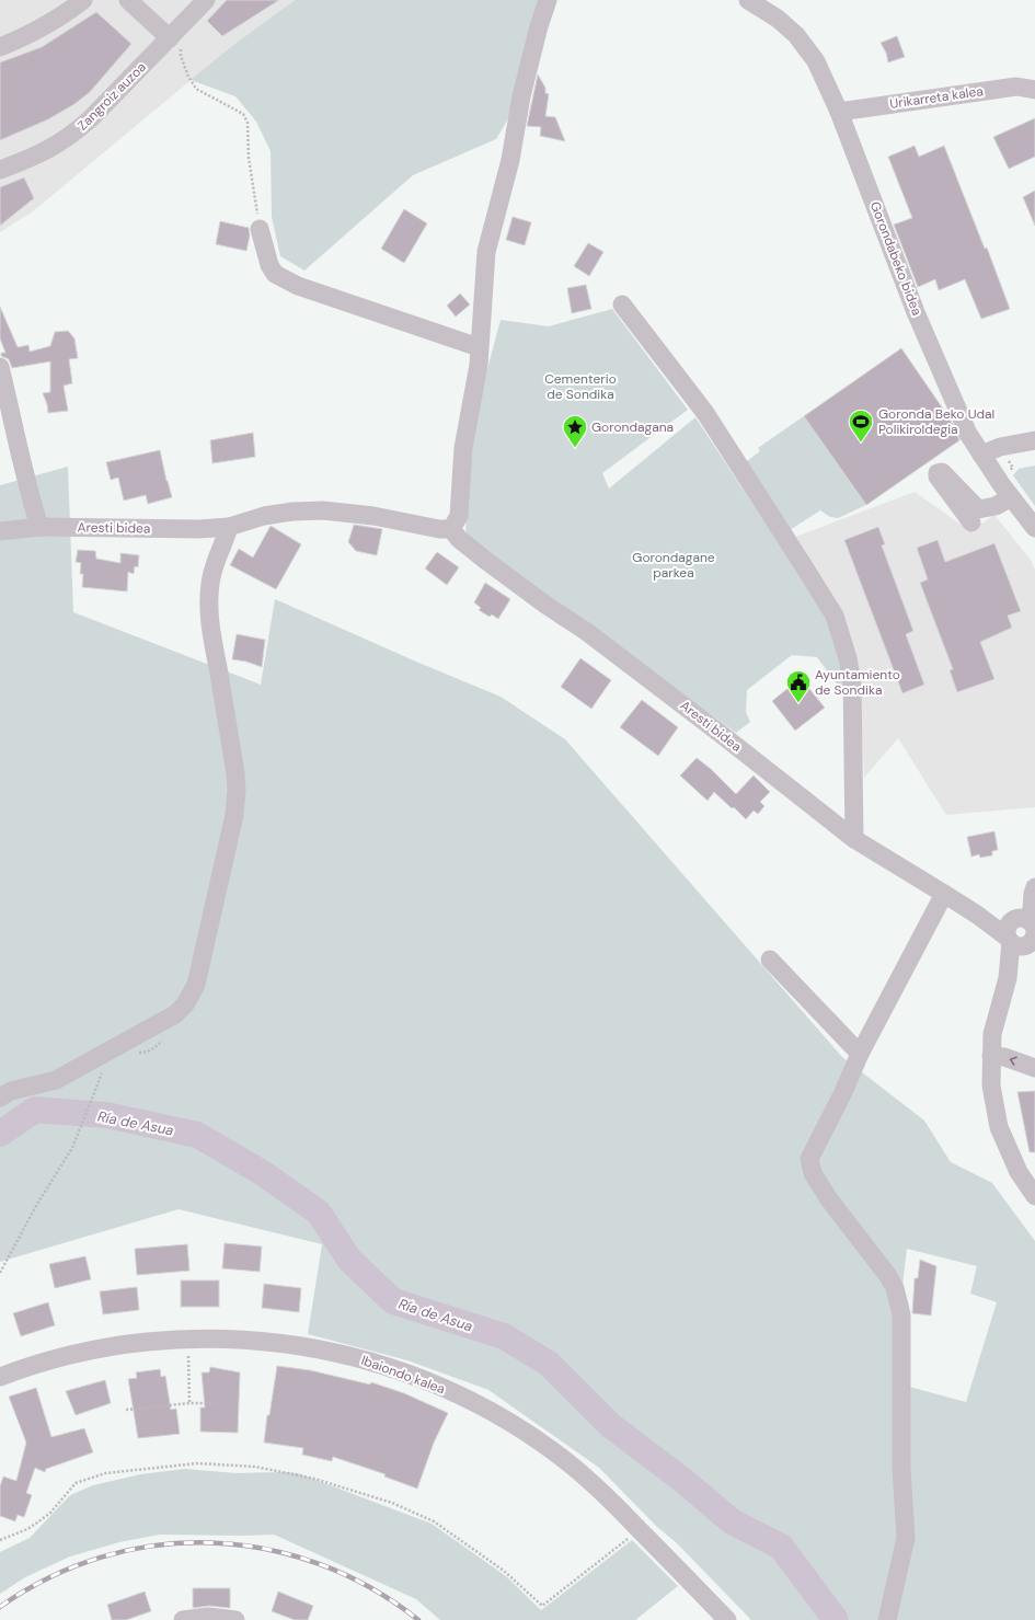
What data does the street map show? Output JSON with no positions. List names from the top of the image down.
{
  "streets": {
    "street": [
      "Zangroiz auzoa",
      "Urikarreta kalea",
      "Gorondabeko bidea",
      "Aresti bidea",
      "Ibaiondo kalea"
    ]
  },
  "crossings": [
    ["Urikarreta kalea", "Gorondabeko bidea"]
  ],
  "water": ["Ría de Asua"],
  "parks": ["Cementerio de Sondika", "Gorondagane parkea"],
  "places": {
    "sports": ["Goronda Beko Udal Polikiroldegia"],
    "place": ["Gorondagana"],
    "public building": ["Ayuntamiento de Sondika"]
  }
}
